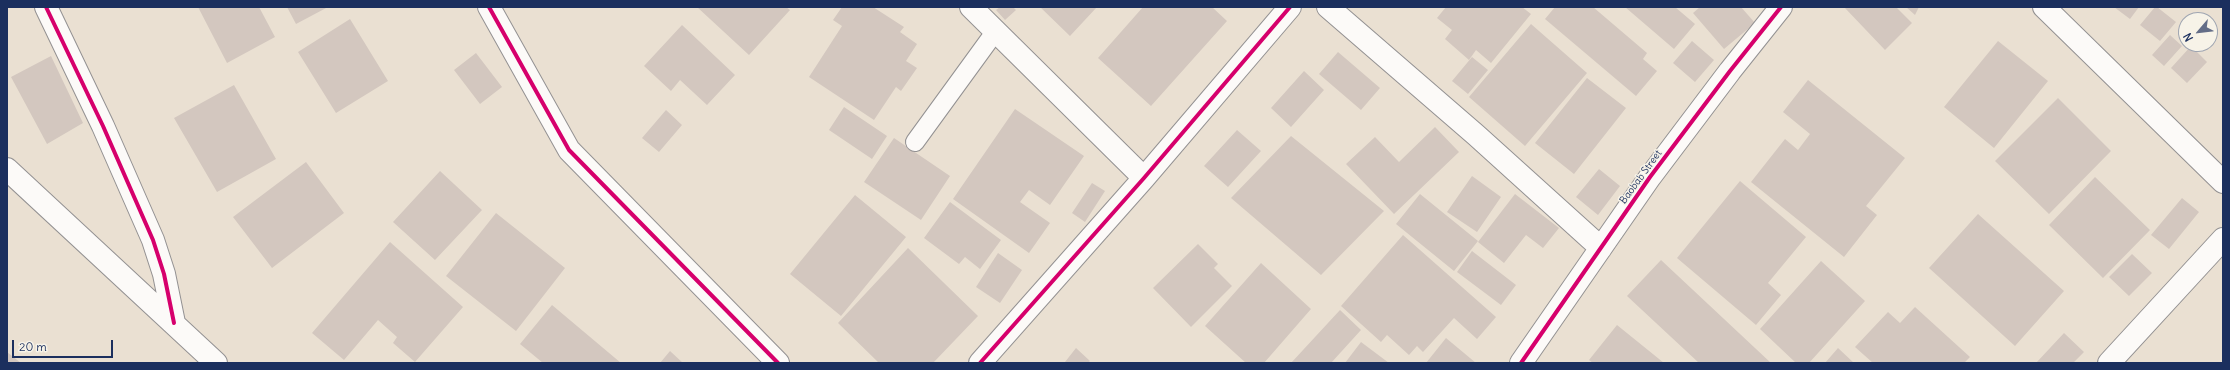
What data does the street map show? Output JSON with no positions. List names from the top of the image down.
{
  "streets": {
    "street": ["Baobab Street"]
  },
  "scale_bar": "20 m",
  "north": "bottom left"
}
